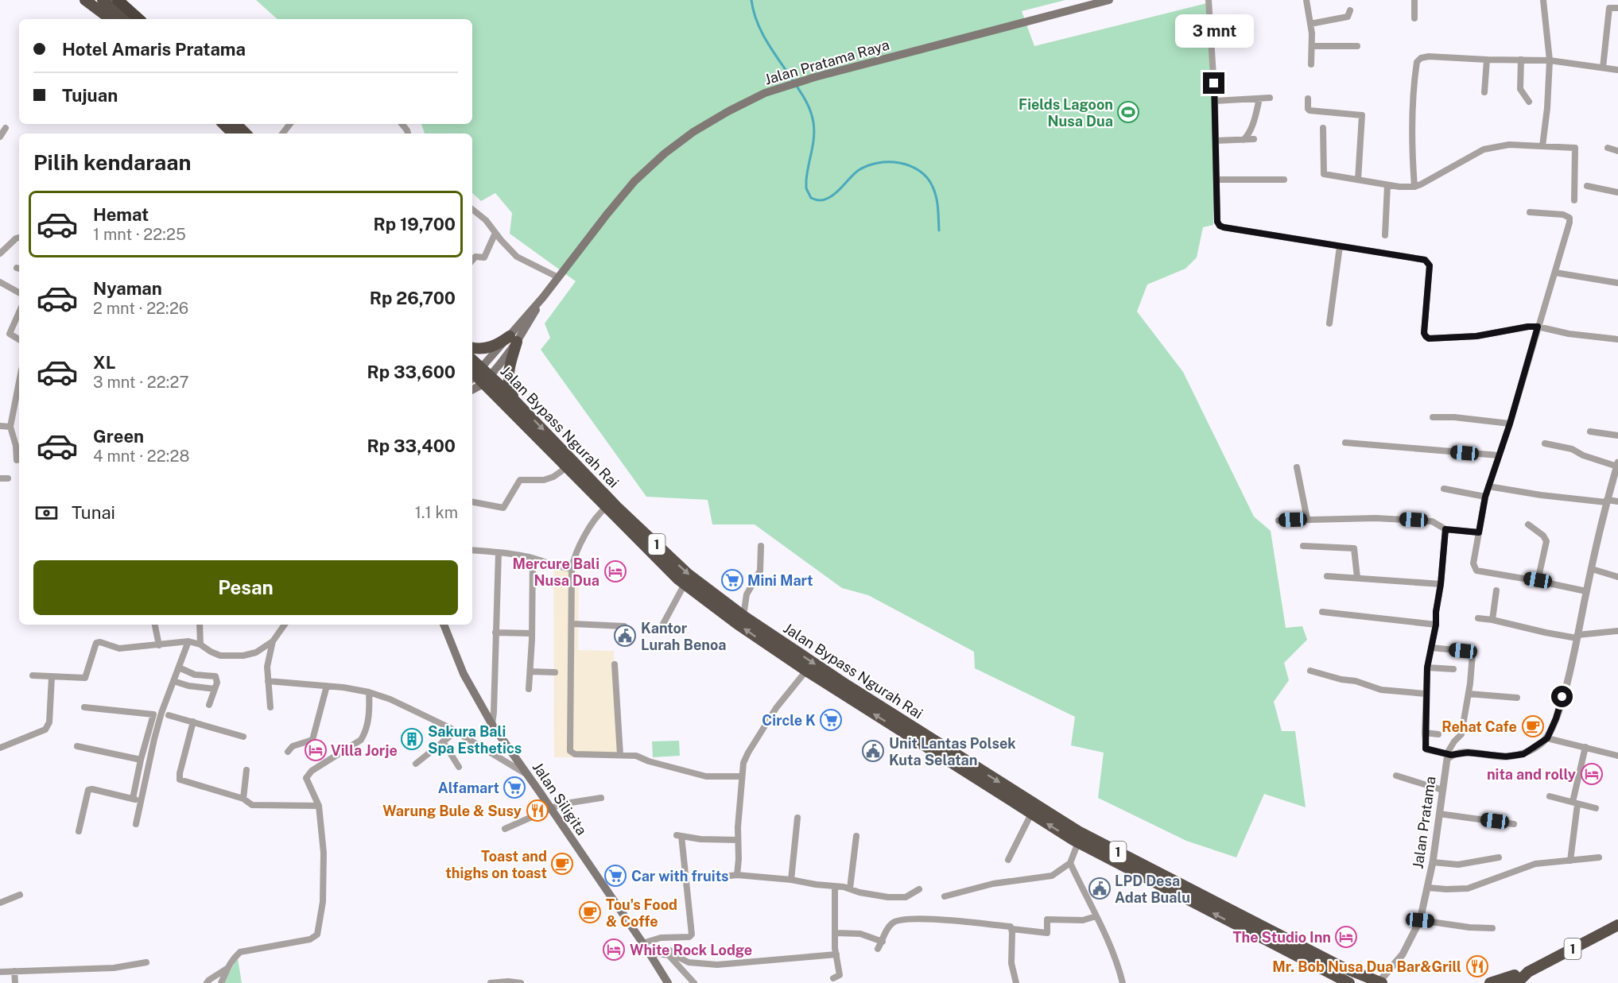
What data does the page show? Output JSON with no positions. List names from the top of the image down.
{
  "streets": {
    "highway": ["Jalan Bypass Ngurah Rai", "1"],
    "main road": ["Jalan Pratama Raya", "Jalan Siligita"],
    "street": ["Jalan Pratama"]
  },
  "crossings": [
    ["Jalan Pratama Raya", "Jalan Bypass Ngurah Rai"],
    ["Jalan Bypass Ngurah Rai", "Jalan Pratama"]
  ],
  "places": {
    "sports": ["Fields Lagoon Nusa Dua"],
    "hotel": [
      "Mercure Bali Nusa Dua",
      "Villa Jorje",
      "nita and rolly",
      "The Studio Inn",
      "White Rock Lodge"
    ],
    "supermarket": [
      "Mini Mart",
      "Circle K",
      "Alfamart",
      "Car with fruits"
    ],
    "public building": ["Kantor Lurah Benoa", "Unit Lantas Polsek Kuta Selatan", "LPD Desa Adat Bualu"],
    "cafe": ["Rehat Cafe", "Toast and thighs on toast", "Tou's Food & Coffe"],
    "building": ["Sakura Bali Spa Esthetics"],
    "restaurant": ["Warung Bule & Susy", "Mr. Bob Nusa Dua Bar&Grill"]
  },
  "page": {
    "bubble": "3 mnt",
    "banner": ["Hotel Amaris Pratama", "Tujuan"],
    "heading": "Pilih kendaraan",
    "list": [
      {
        "name": "Hemat",
        "note": "1 mnt · 22:25",
        "value": "Rp 19,700"
      },
      {
        "name": "Nyaman",
        "note": "2 mnt · 22:26",
        "value": "Rp 26,700"
      },
      {
        "name": "XL",
        "note": "3 mnt · 22:27",
        "value": "Rp 33,600"
      },
      {
        "name": "Green",
        "note": "4 mnt · 22:28",
        "value": "Rp 33,400"
      }
    ],
    "pay": ["Tunai", "1.1 km"],
    "buttons": "Pesan"
  }
}
